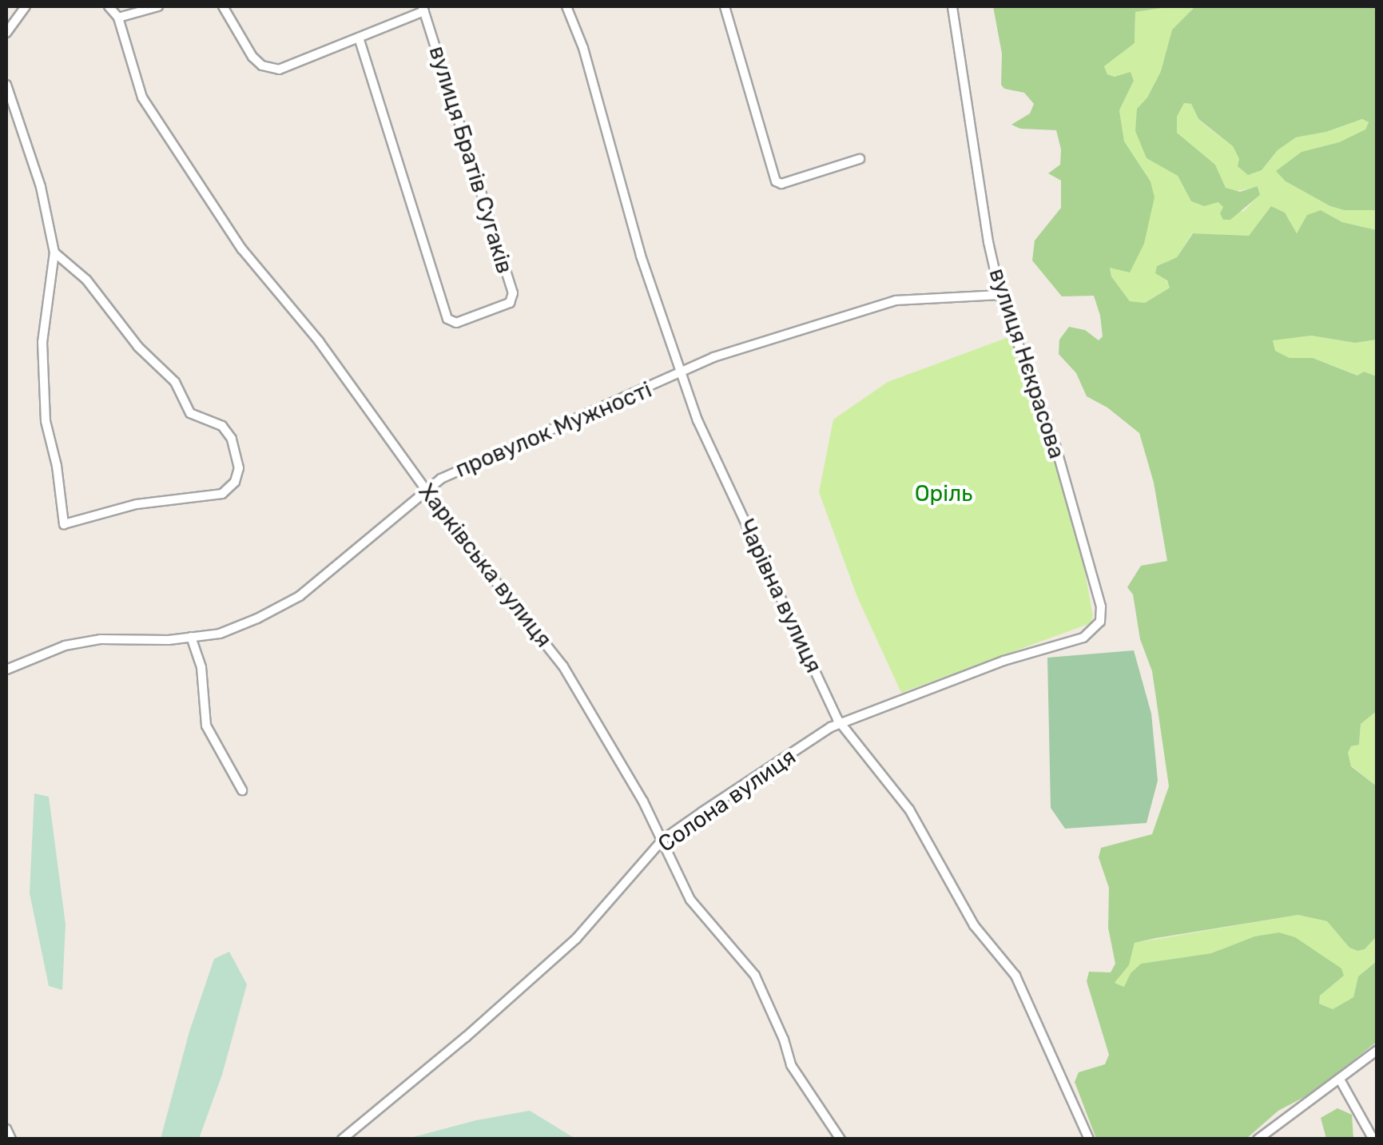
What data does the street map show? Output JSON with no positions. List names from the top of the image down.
{
  "streets": {
    "street": [
      "вулиця Братів Сугаків",
      "вулиця Нєкрасова",
      "провулок Мужності",
      "Харківська вулиця",
      "Чарівна вулиця",
      "Солона вулиця"
    ]
  },
  "crossings": [
    ["вулиця Нєкрасова", "провулок Мужності"],
    ["вулиця Нєкрасова", "Солона вулиця"],
    ["провулок Мужності", "Харківська вулиця"],
    ["провулок Мужності", "Чарівна вулиця"],
    ["Харківська вулиця", "Солона вулиця"],
    ["Чарівна вулиця", "Солона вулиця"]
  ],
  "parks": ["Оріль"]
}
